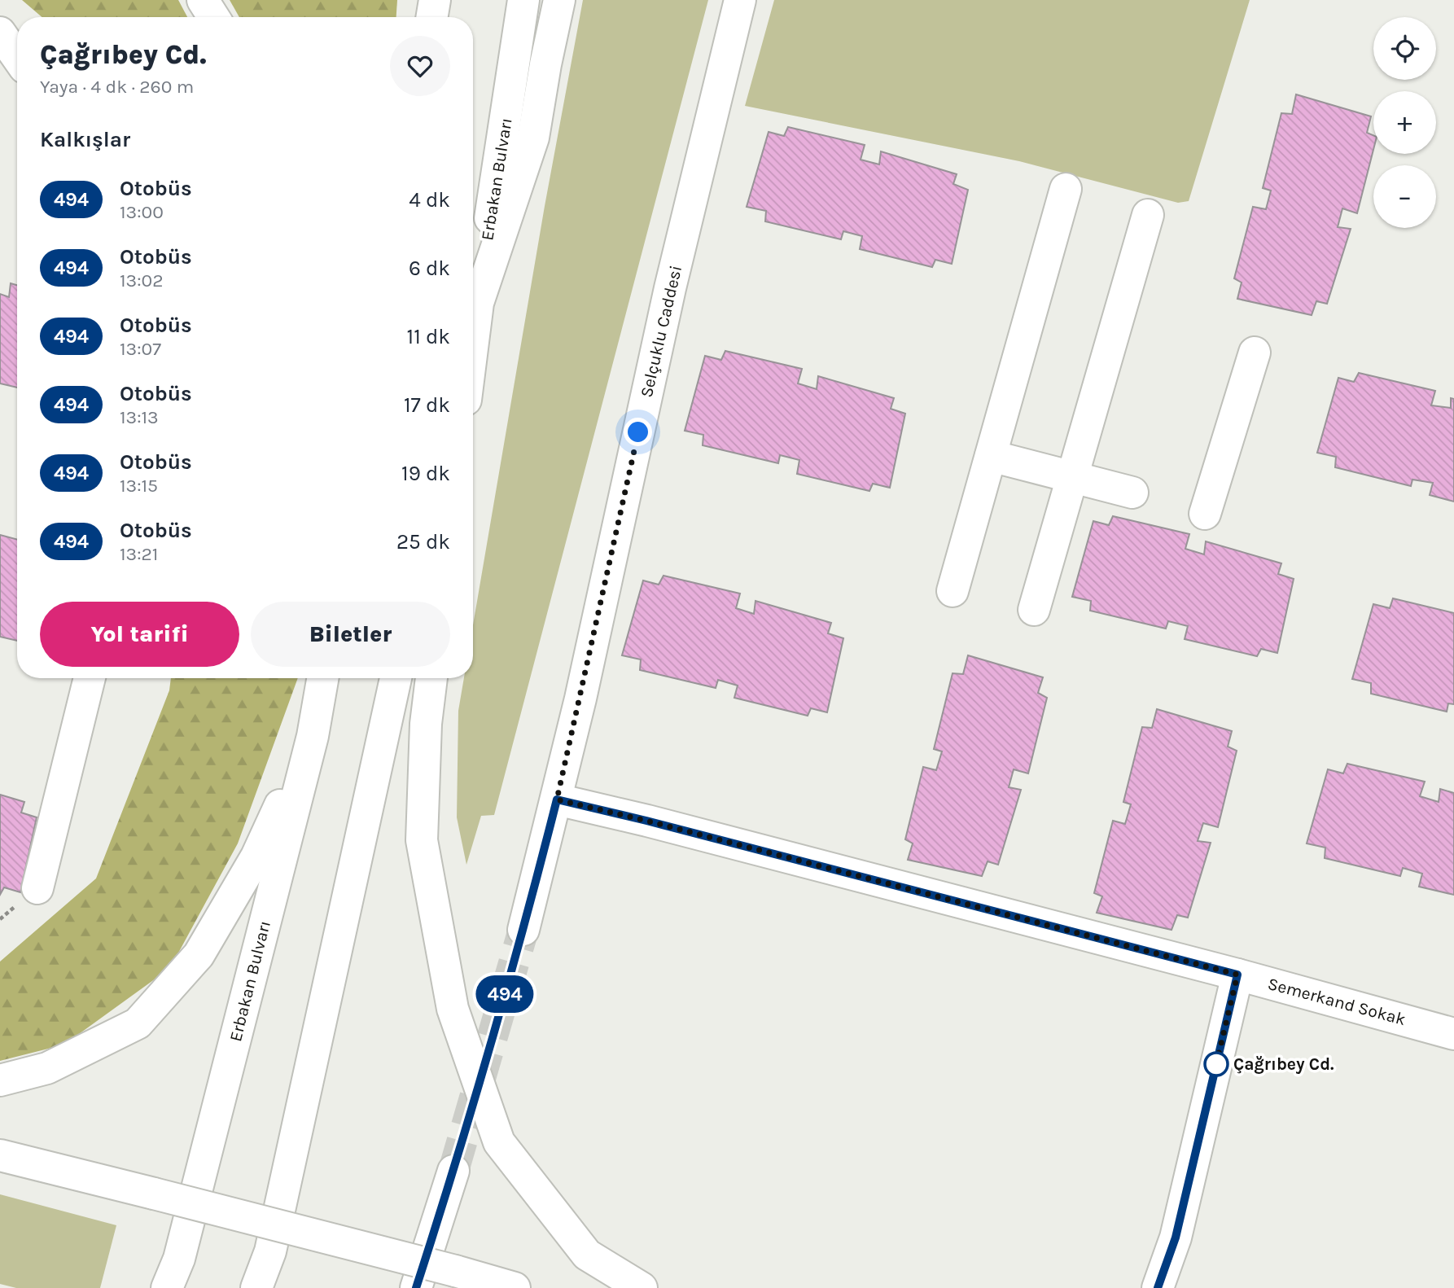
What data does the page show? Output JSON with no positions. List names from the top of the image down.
{
  "streets": {
    "main road": ["Erbakan Bulvarı", "Selçuklu Caddesi", "Semerkand Sokak"]
  },
  "crossings": [
    ["Selçuklu Caddesi", "Semerkand Sokak"]
  ],
  "places": ["Çağrıbey Cd."],
  "lines": ["bus line 494"],
  "page": {
    "on_map": "494",
    "map_buttons": ["+", "−"],
    "heading": [
      ["Çağrıbey Cd.", "Yaya · 4 dk · 260 m"],
      "Kalkışlar"
    ],
    "list": [
      {
        "mark": "494",
        "name": "Otobüs",
        "note": "13:00",
        "value": "4 dk"
      },
      {
        "mark": "494",
        "name": "Otobüs",
        "note": "13:02",
        "value": "6 dk"
      },
      {
        "mark": "494",
        "name": "Otobüs",
        "note": "13:07",
        "value": "11 dk"
      },
      {
        "mark": "494",
        "name": "Otobüs",
        "note": "13:13",
        "value": "17 dk"
      },
      {
        "mark": "494",
        "name": "Otobüs",
        "note": "13:15",
        "value": "19 dk"
      },
      {
        "mark": "494",
        "name": "Otobüs",
        "note": "13:21",
        "value": "25 dk"
      }
    ],
    "buttons": ["Yol tarifi", "Biletler"]
  }
}
